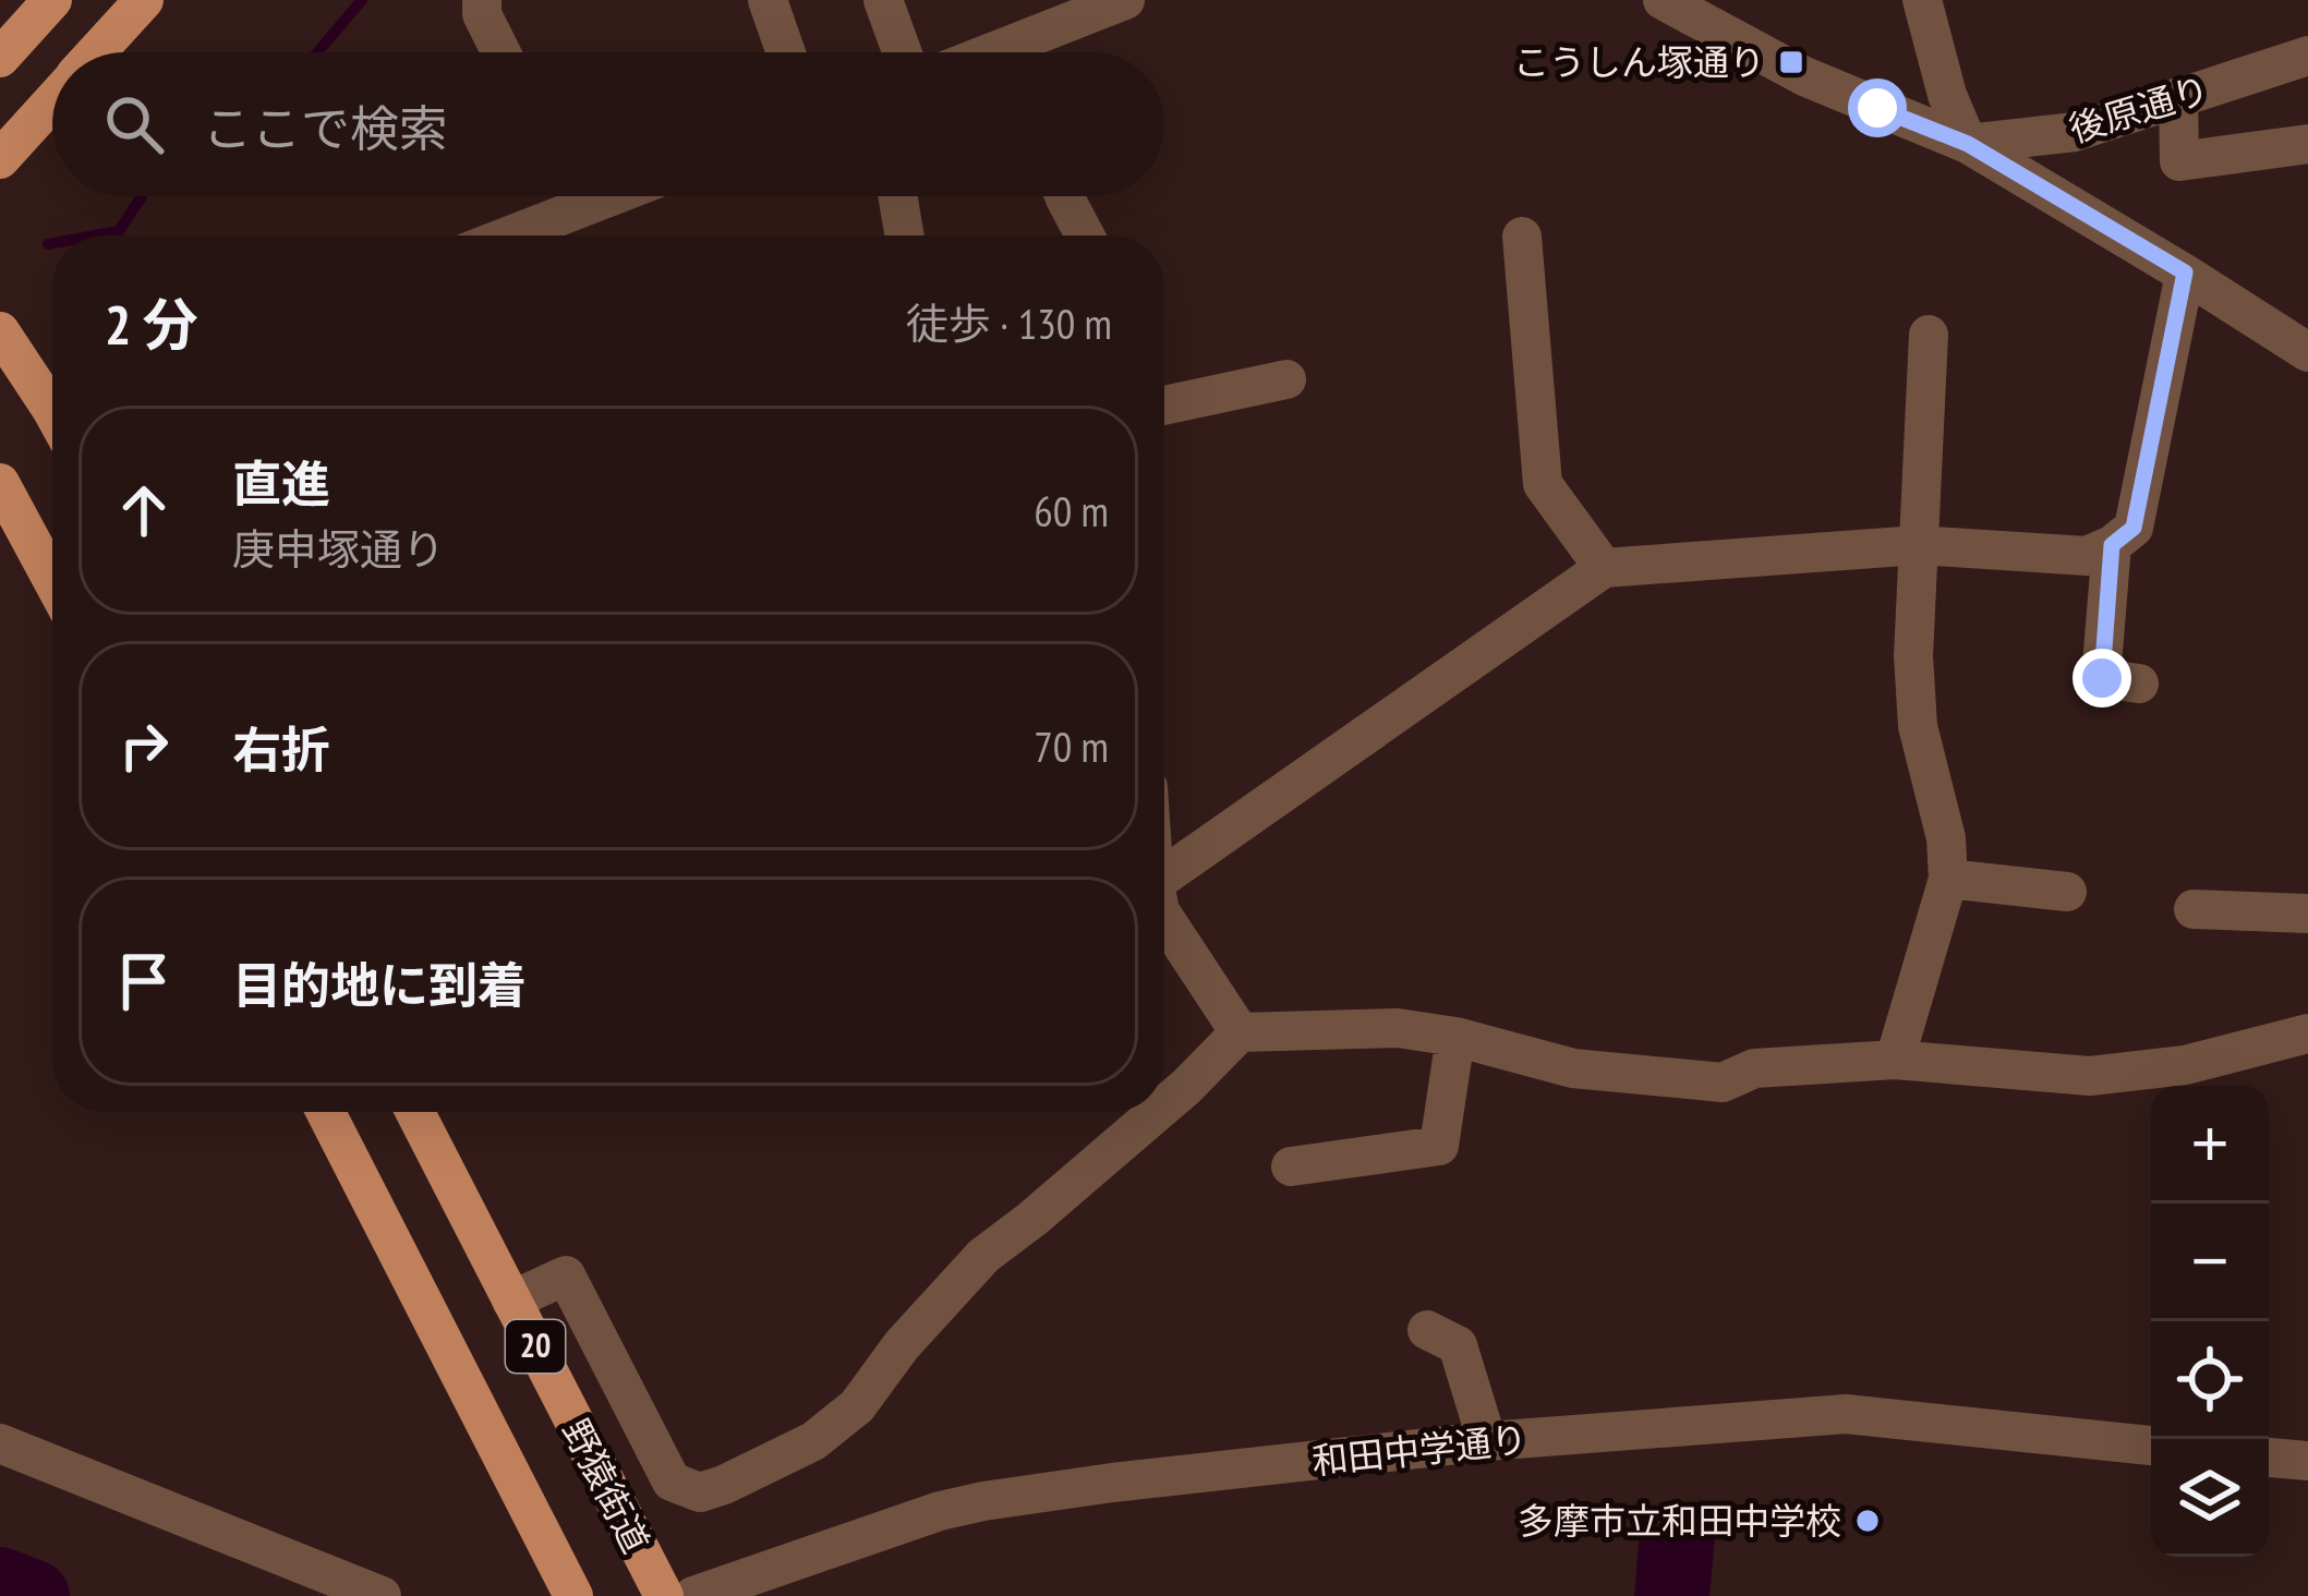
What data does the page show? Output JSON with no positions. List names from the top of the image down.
{
  "streets": {
    "main road": ["20", "野猿街道"],
    "street": ["後原通り", "和田中学通り"]
  },
  "places": {
    "transit": ["こうしん塚通り"],
    "other": ["多摩市立和田中学校"]
  },
  "page": {
    "search": "ここで検索",
    "heading": ["2 分", "徒歩 · 130 m"],
    "list": [
      ["直進", "庚申塚通り", "60 m"],
      ["右折", "70 m"],
      "目的地に到着"
    ],
    "map_buttons": ["+", "−"]
  }
}
